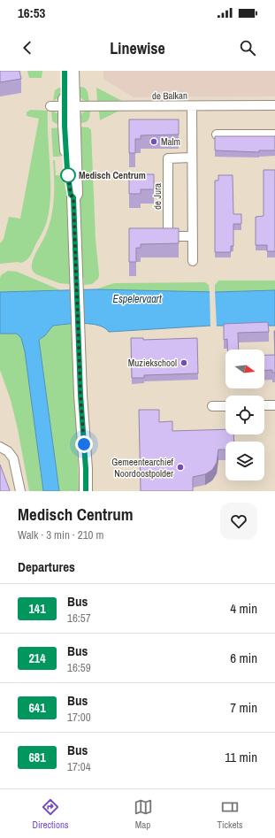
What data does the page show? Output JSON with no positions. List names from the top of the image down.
{
  "streets": {
    "street": ["de Balkan", "de Jura"]
  },
  "water": ["Espelervaart"],
  "places": [
    "Malm",
    "Medisch Centrum",
    "Muziekschool",
    "Gemeentearchief Noordoostpolder"
  ],
  "lines": ["bus line 141"],
  "north": "right",
  "page": {
    "status": "16:53",
    "header": "Linewise",
    "heading": [
      ["Medisch Centrum", "Walk · 3 min · 210 m"],
      "Departures"
    ],
    "list": [
      {
        "mark": "141",
        "name": "Bus",
        "note": "16:57",
        "value": "4 min"
      },
      {
        "mark": "214",
        "name": "Bus",
        "note": "16:59",
        "value": "6 min"
      },
      {
        "mark": "641",
        "name": "Bus",
        "note": "17:00",
        "value": "7 min"
      },
      {
        "mark": "681",
        "name": "Bus",
        "note": "17:04",
        "value": "11 min"
      }
    ],
    "tabs": ["Directions", "Map", "Tickets"]
  }
}
